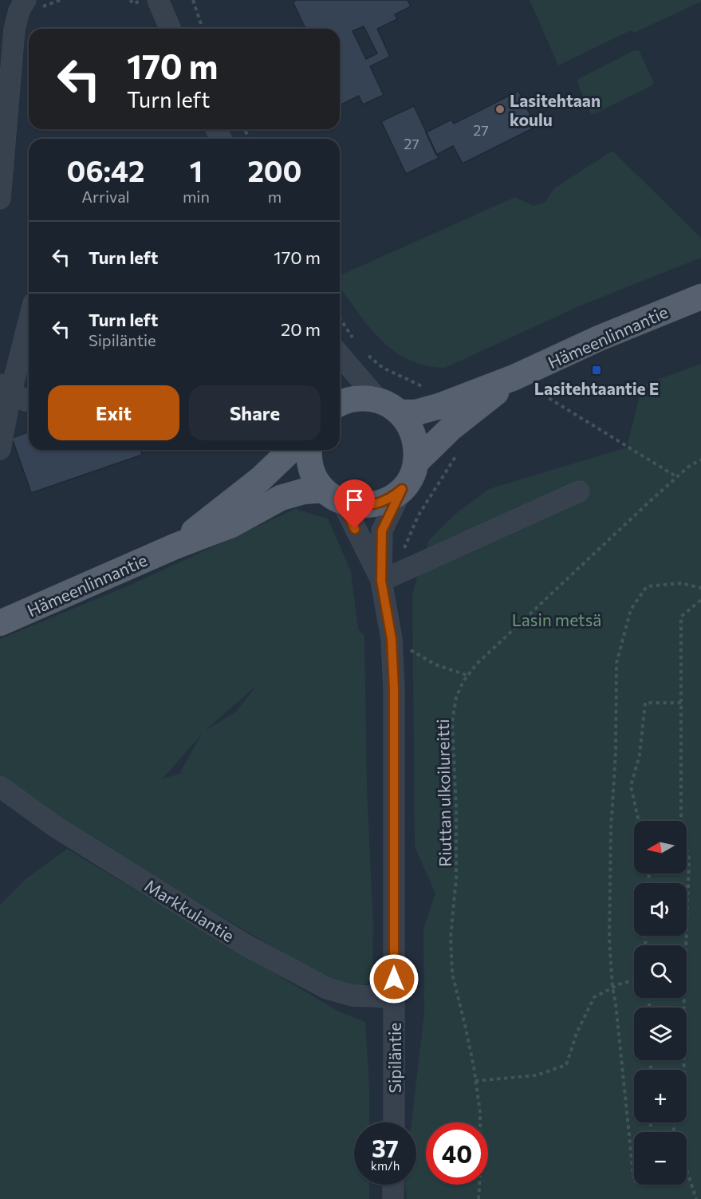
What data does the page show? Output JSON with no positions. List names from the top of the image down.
{
  "streets": {
    "main road": ["Hämeenlinnantie"],
    "street": ["Markkulantie", "Sipiläntie"],
    "path": ["Riuttan ulkoilureitti"]
  },
  "crossings": [
    ["Hämeenlinnantie", "Sipiläntie"],
    ["Markkulantie", "Sipiläntie"]
  ],
  "parks": ["Lasin metsä"],
  "places": {
    "other": ["Lasitehtaan koulu"],
    "transit": ["Lasitehtaantie E"]
  },
  "house_numbers": ["27", "27"],
  "north": "left",
  "page": {
    "turn": ["170 m", "Turn left"],
    "eta": [
      "06:42",
      "Arrival",
      "1",
      "min",
      "200",
      "m"
    ],
    "list": [
      {
        "name": "Turn left",
        "value": "170 m"
      },
      {
        "name": "Turn left",
        "note": "Sipiläntie",
        "value": "20 m"
      }
    ],
    "buttons": ["Exit", "Share"],
    "map_buttons": ["+", "−"],
    "speed": "37 km/h",
    "limit": "40"
  }
}
